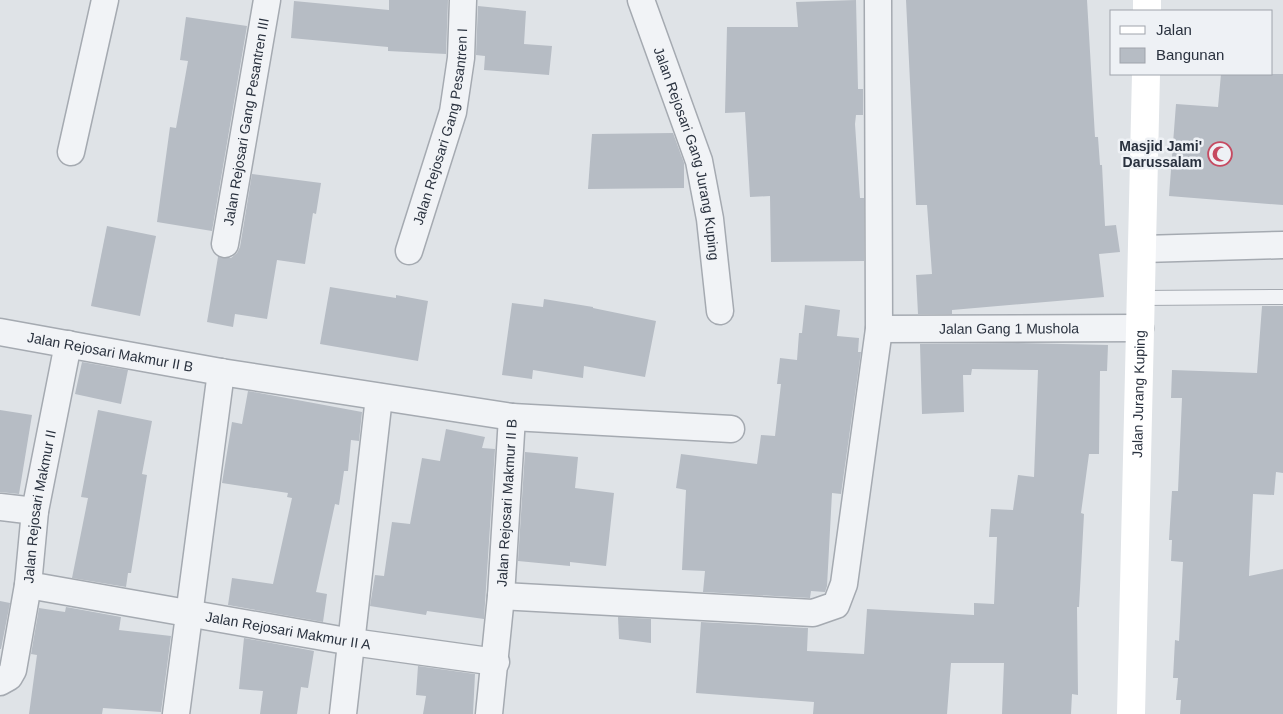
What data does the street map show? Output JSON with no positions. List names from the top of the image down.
{
  "streets": {
    "street": [
      "Jalan Rejosari Gang Pesantren III",
      "Jalan Rejosari Gang Pesantren I",
      "Jalan Rejosari Gang Jurang Kuping",
      "Jalan Gang 1 Mushola",
      "Jalan Rejosari Makmur II B",
      "Jalan Jurang Kuping",
      "Jalan Rejosari Makmur II",
      "Jalan Rejosari Makmur II A"
    ]
  },
  "crossings": [
    ["Jalan Gang 1 Mushola", "Jalan Jurang Kuping"],
    ["Jalan Rejosari Makmur II B", "Jalan Rejosari Makmur II"],
    ["Jalan Rejosari Makmur II B", "Jalan Rejosari Makmur II A"],
    ["Jalan Rejosari Makmur II", "Jalan Rejosari Makmur II A"]
  ],
  "places": {
    "mosque": ["Masjid Jami' Darussalam"]
  },
  "legend": ["Jalan", "Bangunan"]
}
